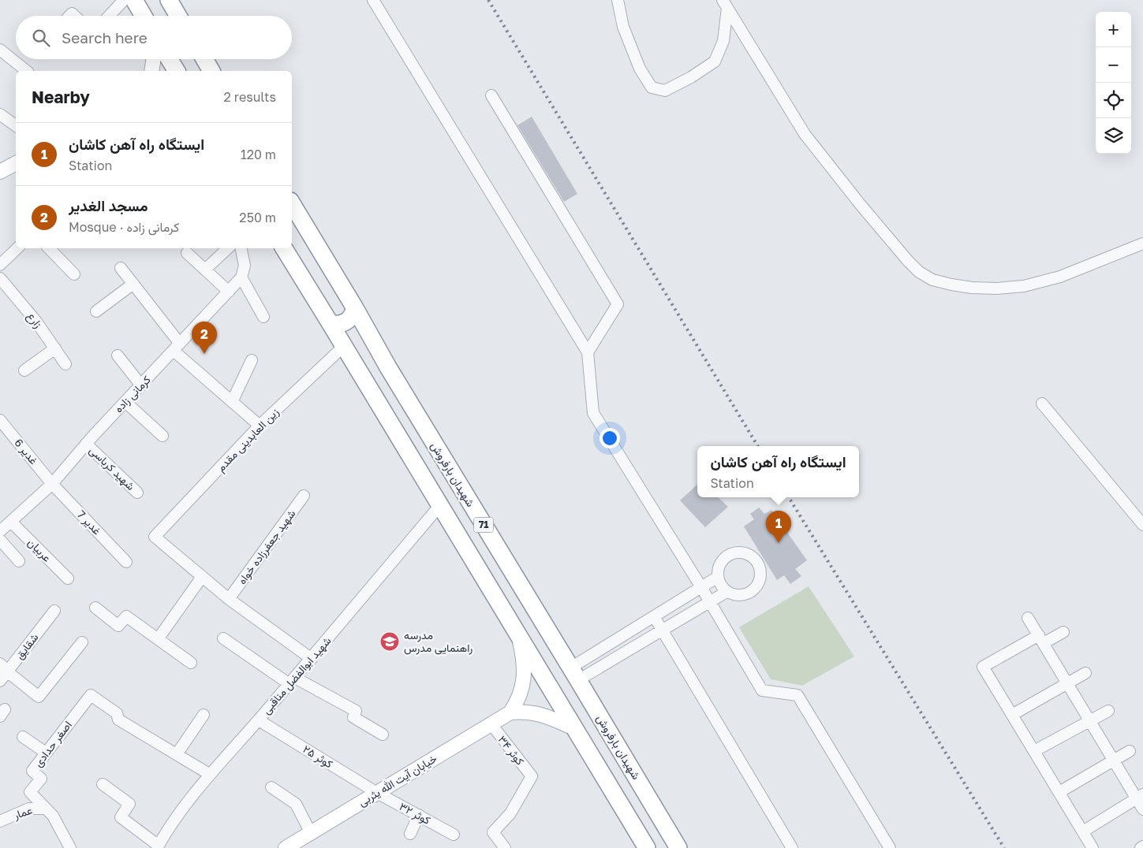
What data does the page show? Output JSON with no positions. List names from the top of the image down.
{
  "streets": {
    "highway": ["شهیدان بارفروش", "71"],
    "main road": ["خیابان آیت الله یثربی"],
    "street": [
      "زارع",
      "کرمانی زاده",
      "زین العابدینی مقدم",
      "غدیر 6",
      "شهید کرباسی",
      "غدیر 7",
      "شهید جعفرزاده خواه",
      "عربیان",
      "شقایق",
      "شهید ابوالفضل مناقبی",
      "اصغر حدادی",
      "کوثر ۳۴",
      "کوثر ۲۵",
      "عمار",
      "کوثر ۳۲"
    ]
  },
  "crossings": [
    ["کرمانی زاده", "غدیر 6"],
    ["کرمانی زاده", "شهید کرباسی"],
    ["کرمانی زاده", "غدیر 7"],
    ["کرمانی زاده", "عربیان"],
    ["زین العابدینی مقدم", "71"],
    ["غدیر 6", "غدیر 7"],
    ["71", "شهید ابوالفضل مناقبی"],
    ["شهید ابوالفضل مناقبی", "کوثر ۲۵"],
    ["اصغر حدادی", "عمار"],
    ["کوثر ۳۴", "خیابان آیت الله یثربی"],
    ["کوثر ۲۵", "خیابان آیت الله یثربی"],
    ["کوثر ۲۵", "کوثر ۳۲"],
    ["خیابان آیت الله یثربی", "کوثر ۳۲"]
  ],
  "places": {
    "school or university": ["مدرسه راهنمایی مدرس"]
  },
  "page": {
    "map_buttons": ["+", "−"],
    "search": "Search here",
    "heading": ["Nearby", "2 results"],
    "list": [
      {
        "mark": "1",
        "name": "ایستگاه راه آهن کاشان",
        "note": "Station",
        "value": "120 m"
      },
      {
        "mark": "2",
        "name": "مسجد الغدیر",
        "note": "Mosque · کرمانی زاده",
        "value": "250 m"
      }
    ],
    "pins": ["2", "1"],
    "popup": ["ایستگاه راه آهن کاشان", "Station"]
  }
}
